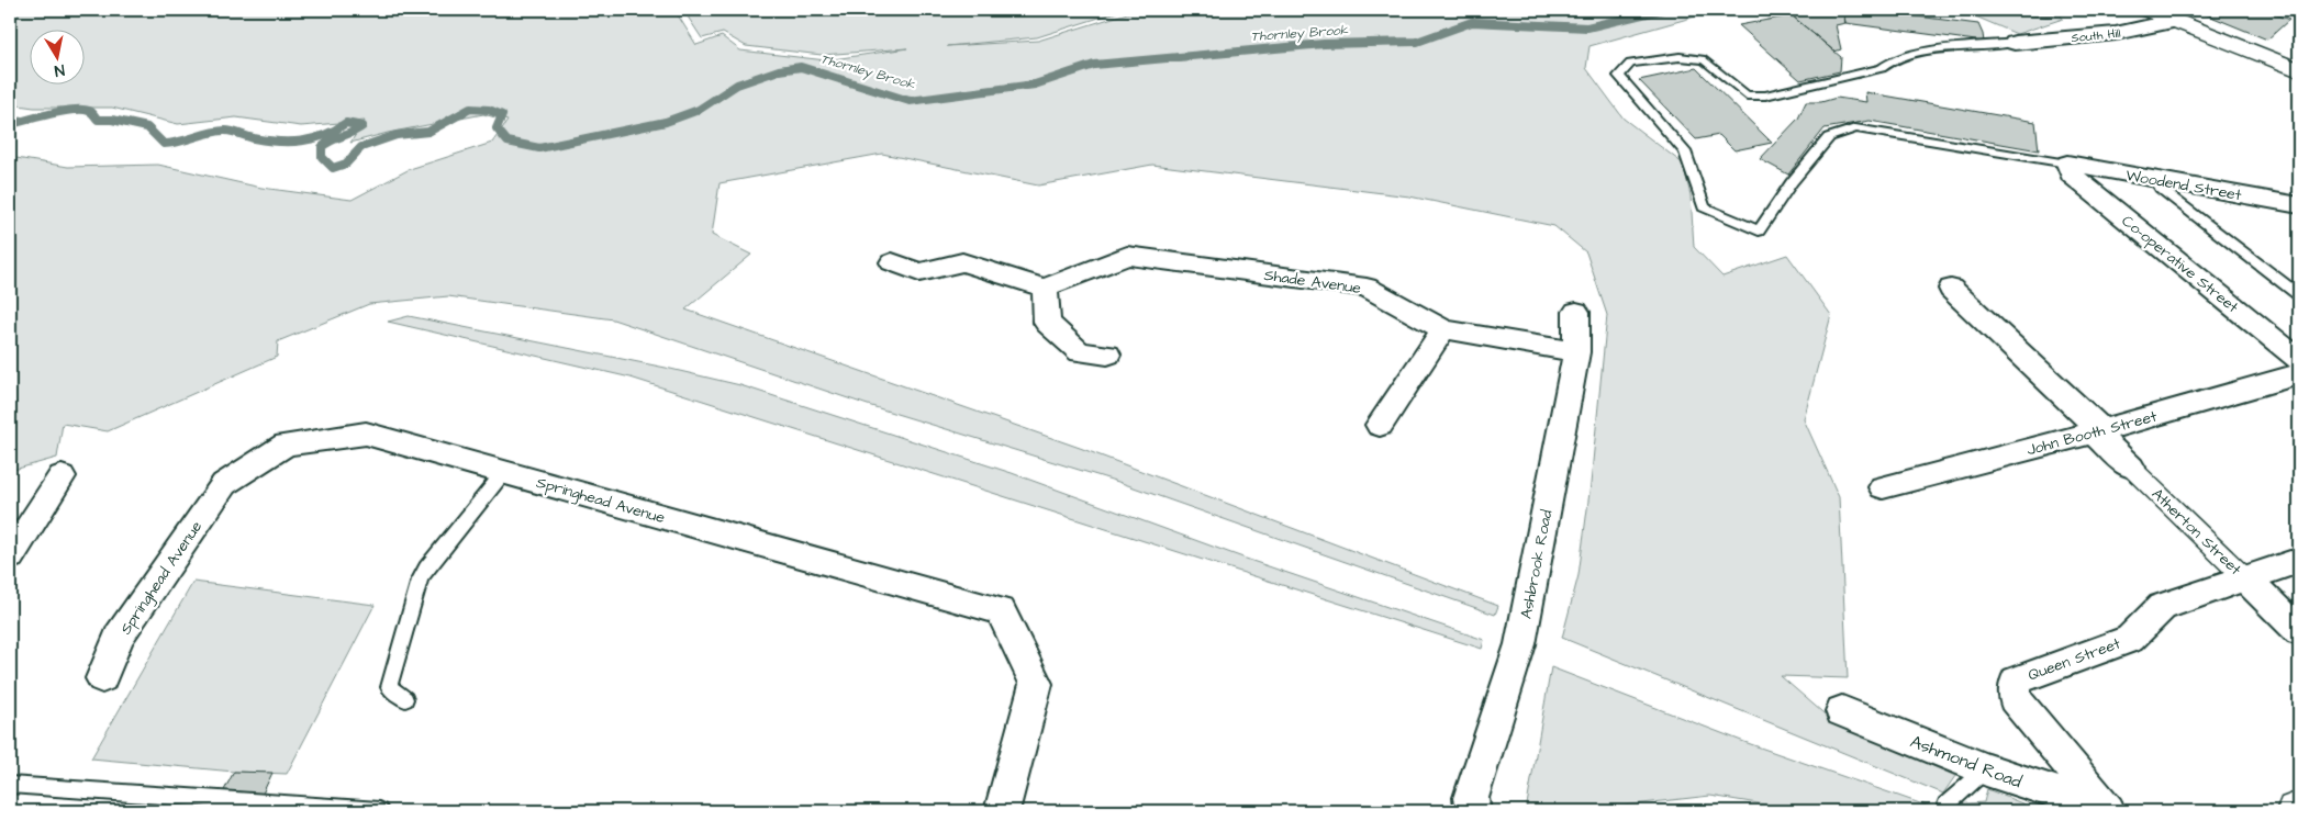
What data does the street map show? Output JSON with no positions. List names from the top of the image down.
{
  "streets": {
    "street": [
      "South Hill",
      "Woodend Street",
      "Co-operative Street",
      "Shade Avenue",
      "John Booth Street",
      "Springhead Avenue",
      "Atherton Street",
      "Ashbrook Road",
      "Queen Street",
      "Ashmond Road"
    ]
  },
  "crossings": [
    ["Woodend Street", "Co-operative Street"],
    ["Shade Avenue", "Ashbrook Road"],
    ["John Booth Street", "Atherton Street"],
    ["Atherton Street", "Queen Street"],
    ["Queen Street", "Ashmond Road"]
  ],
  "water": ["Thornley Brook"],
  "north": "bottom"
}
